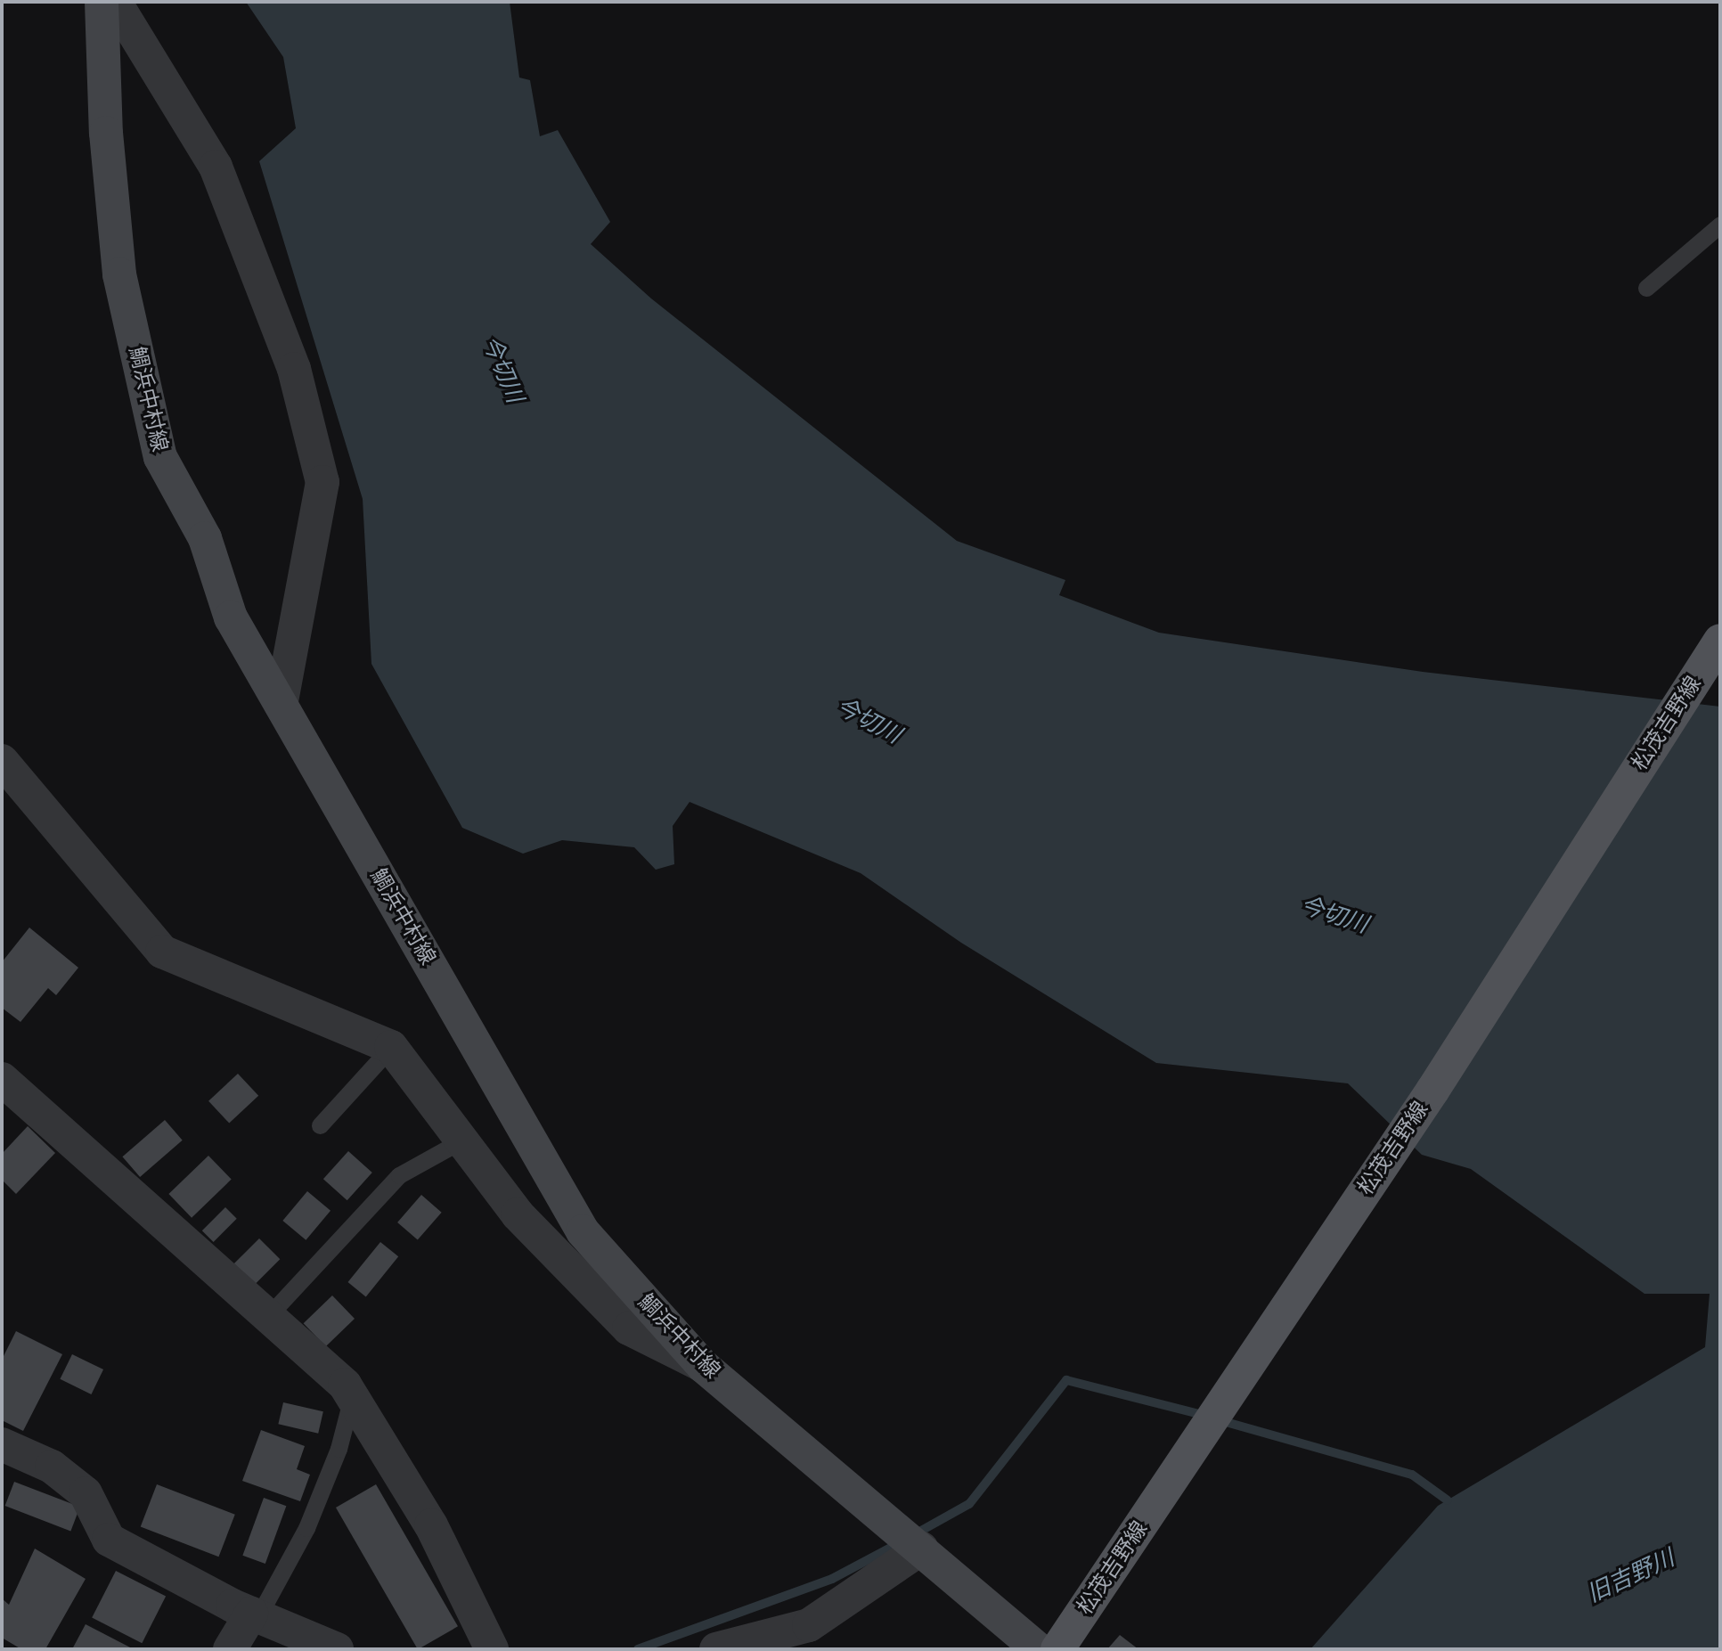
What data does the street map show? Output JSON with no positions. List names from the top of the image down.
{
  "streets": {
    "main road": ["鯛浜中村線", "松茂吉野線"]
  },
  "water": ["今切川", "旧吉野川"]
}
